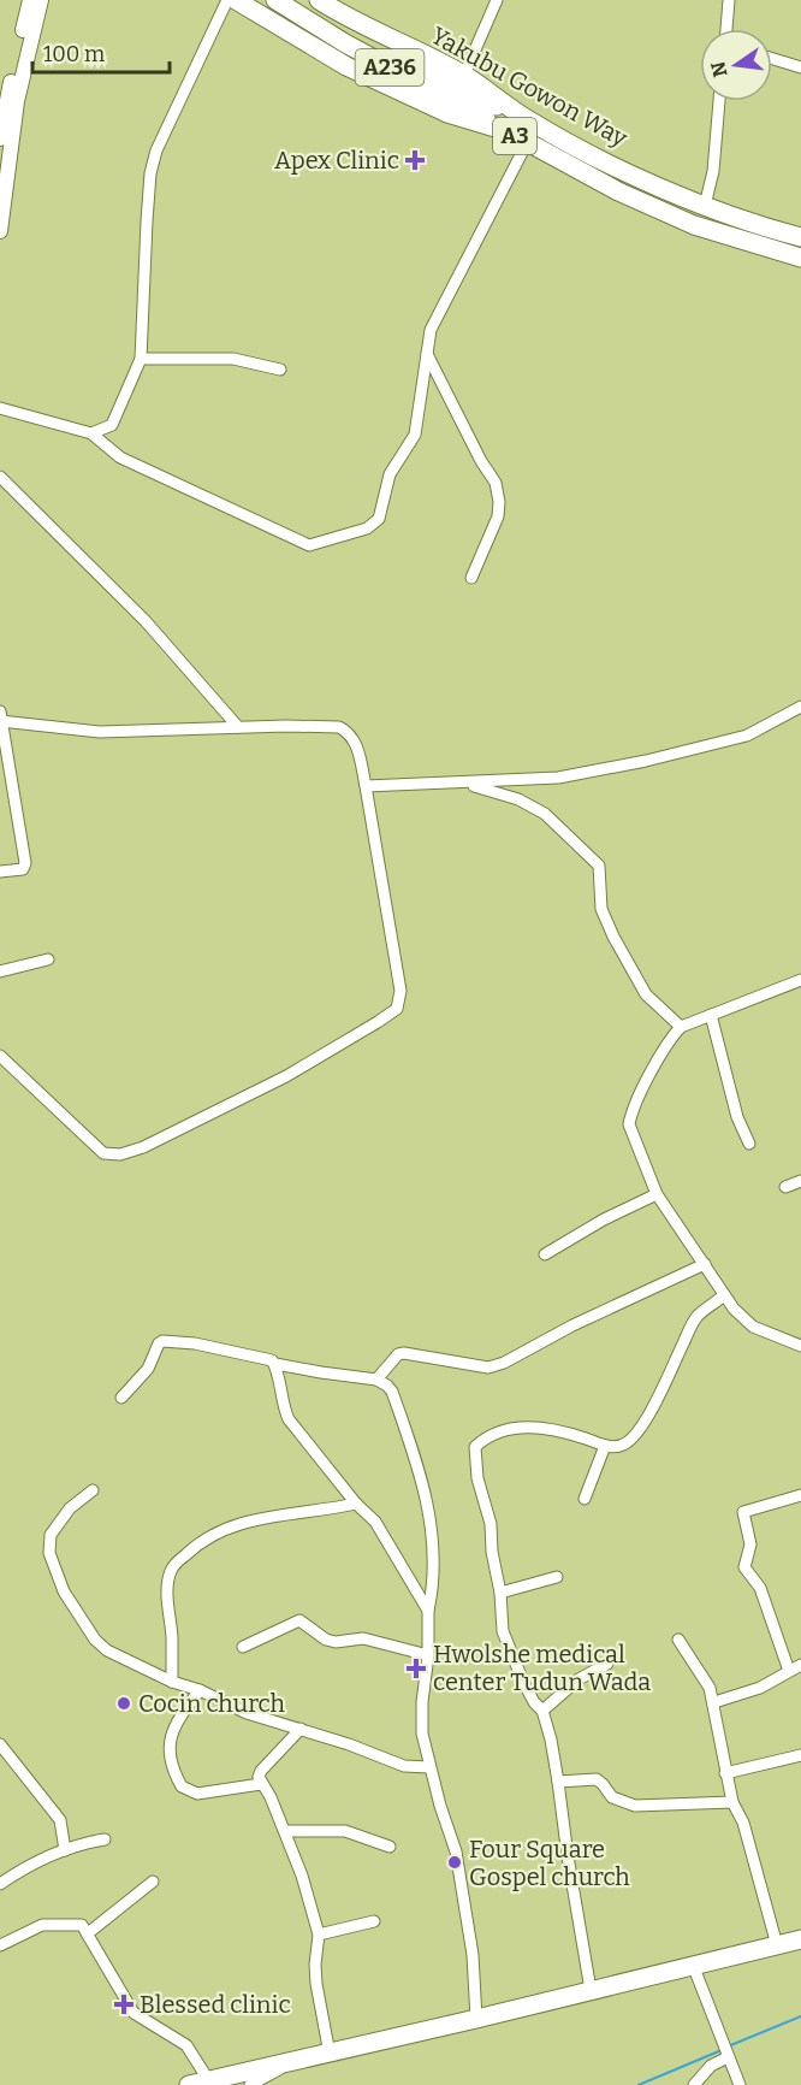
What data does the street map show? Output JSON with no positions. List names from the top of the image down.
{
  "streets": {
    "main road": ["A236", "Yakubu Gowon Way", "A3"]
  },
  "crossings": [
    ["A236", "Yakubu Gowon Way"]
  ],
  "places": {
    "health": ["Apex Clinic", "Hwolshe medical center Tudun Wada", "Blessed clinic"],
    "other": ["Cocin church", "Four Square Gospel church"]
  },
  "scale_bar": "100 m",
  "north": "left"
}
